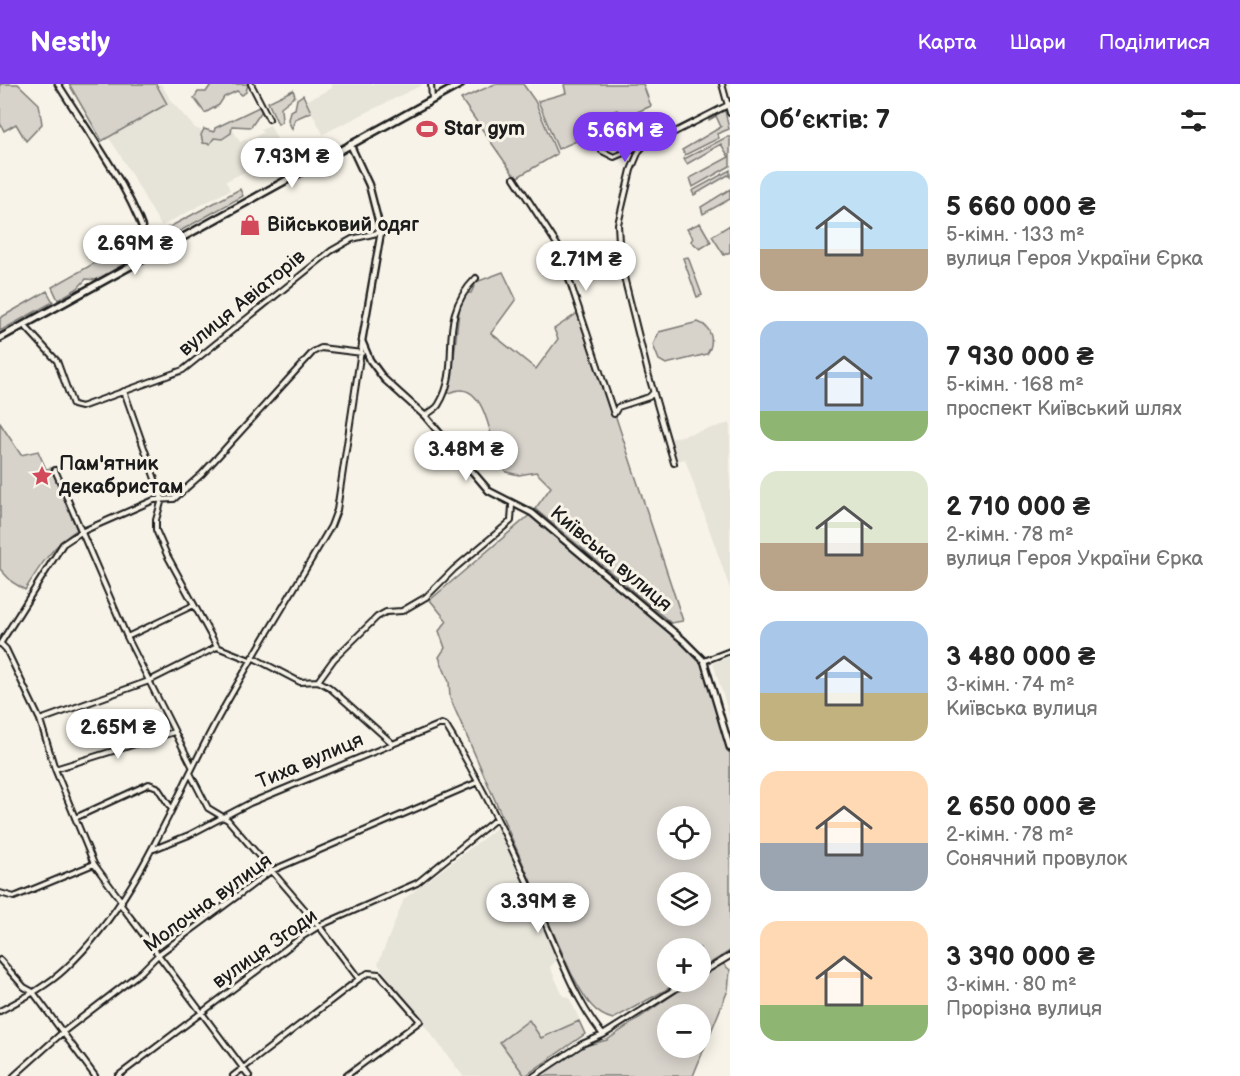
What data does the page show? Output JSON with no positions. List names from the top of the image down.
{
  "streets": {
    "street": [
      "вулиця Авіаторів",
      "Київська вулиця",
      "Тиха вулиця",
      "Молочна вулиця",
      "вулиця Згоди"
    ]
  },
  "places": {
    "sports": ["Star gym"],
    "shop": ["Військовий одяг"],
    "place": ["Пам'ятник декабристам"]
  },
  "page": {
    "header": "Nestly",
    "nav": ["Карта", "Шари", "Поділитися"],
    "heading": "Об’єктів: 7",
    "price": [
      "5.66M ₴",
      "7.93M ₴",
      "2.69M ₴",
      "2.71M ₴",
      "3.48M ₴",
      "2.65M ₴",
      "3.39M ₴"
    ],
    "list": [
      {
        "name": "5 660 000 ₴",
        "note": "5-кімн. · 133 m² · вулиця Героя України Єрка"
      },
      {
        "name": "7 930 000 ₴",
        "note": "5-кімн. · 168 m² · проспект Київський шлях"
      },
      {
        "name": "2 710 000 ₴",
        "note": "2-кімн. · 78 m² · вулиця Героя України Єрка"
      },
      {
        "name": "3 480 000 ₴",
        "note": "3-кімн. · 74 m² · Київська вулиця"
      },
      {
        "name": "2 650 000 ₴",
        "note": "2-кімн. · 78 m² · Сонячний провулок"
      },
      {
        "name": "3 390 000 ₴",
        "note": "3-кімн. · 80 m² · Прорізна вулиця"
      }
    ],
    "map_buttons": ["+", "−"]
  }
}
